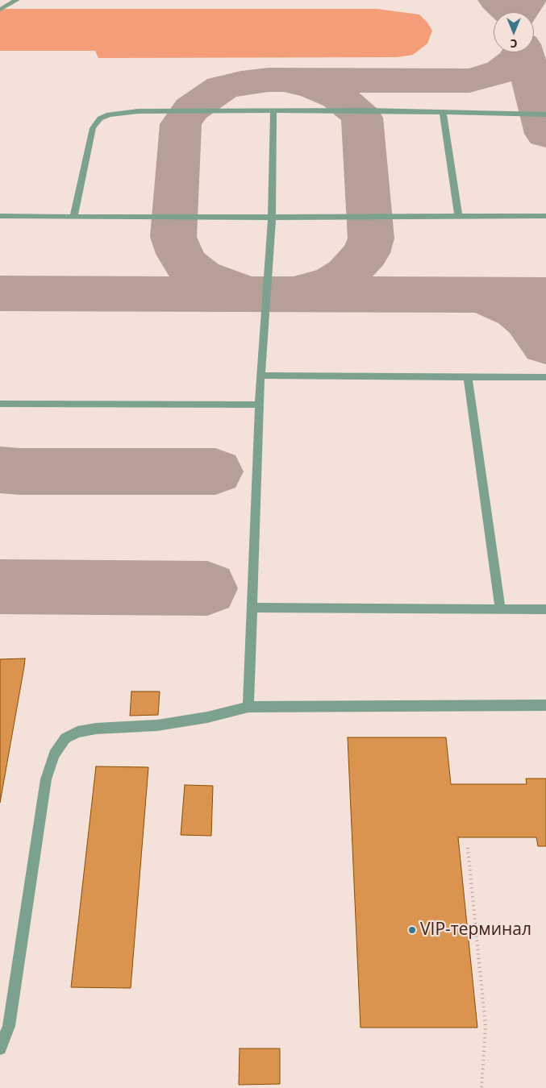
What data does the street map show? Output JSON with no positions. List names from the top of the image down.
{
  "places": ["VIP-терминал"],
  "north": "bottom"
}
